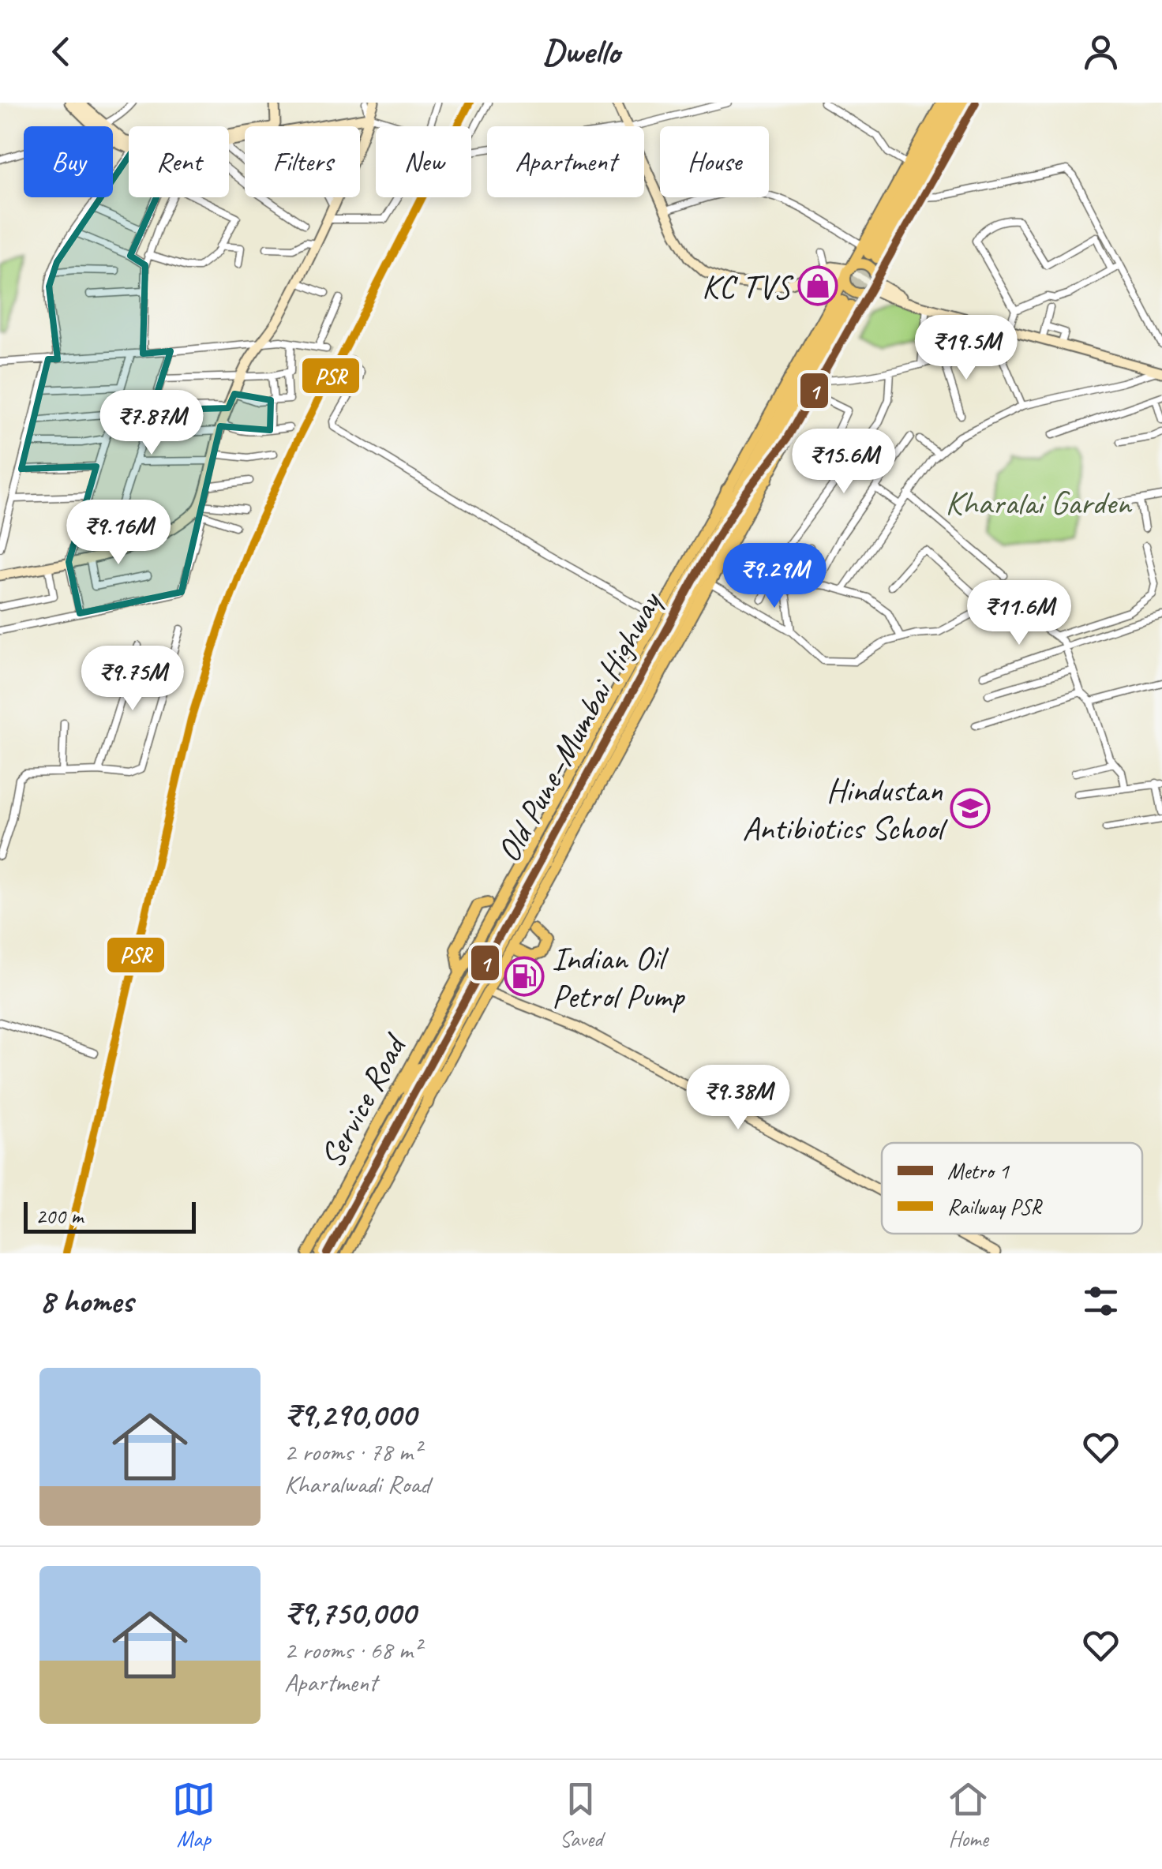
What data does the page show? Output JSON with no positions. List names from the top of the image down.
{
  "streets": {
    "highway": ["Old Pune–Mumbai Highway"],
    "main road": ["Service Road"]
  },
  "parks": ["Kharalai Garden"],
  "places": {
    "shop": ["KC TVS"],
    "school or university": ["Hindustan Antibiotics School"],
    "fuel station": ["Indian Oil Petrol Pump"]
  },
  "lines": ["metro line 1", "rail line PSR"],
  "legend": ["Metro 1", "Railway PSR"],
  "scale_bar": "200 m",
  "page": {
    "header": "Dwello",
    "chip": [
      "Buy",
      "Rent",
      "Filters",
      "New",
      "Apartment",
      "House"
    ],
    "price": [
      "₹19.5M",
      "₹7.87M",
      "₹15.6M",
      "₹9.16M",
      "₹9.29M",
      "₹11.6M",
      "₹9.75M",
      "₹9.38M"
    ],
    "scale": "200 m",
    "heading": "8 homes",
    "list": [
      {
        "name": "₹9,290,000",
        "note": "2 rooms · 78 m² · Kharalwadi Road"
      },
      {
        "name": "₹9,750,000",
        "note": "2 rooms · 68 m² · Apartment"
      }
    ],
    "tabs": ["Map", "Saved", "Home"]
  }
}
